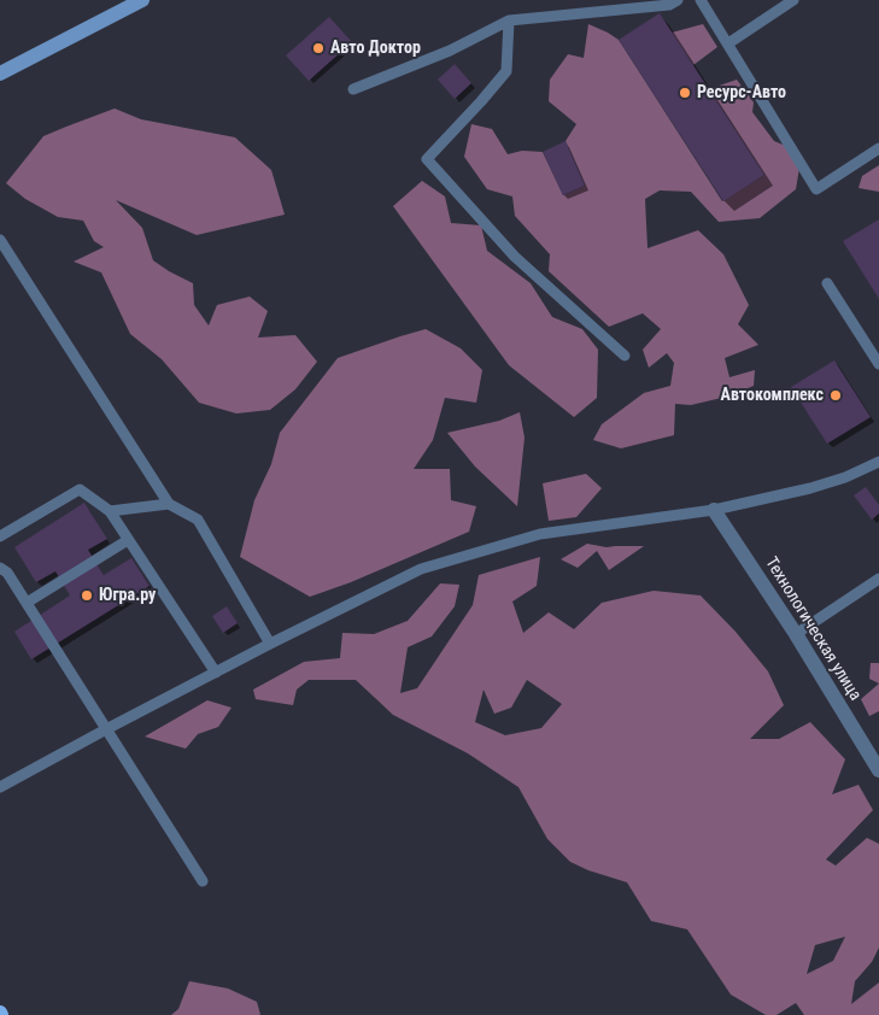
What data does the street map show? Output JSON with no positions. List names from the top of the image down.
{
  "streets": {
    "street": ["Технологическая улица"]
  },
  "places": [
    "Авто Доктор",
    "Ресурс-Авто",
    "Автокомплекс",
    "Югра.ру"
  ]
}
